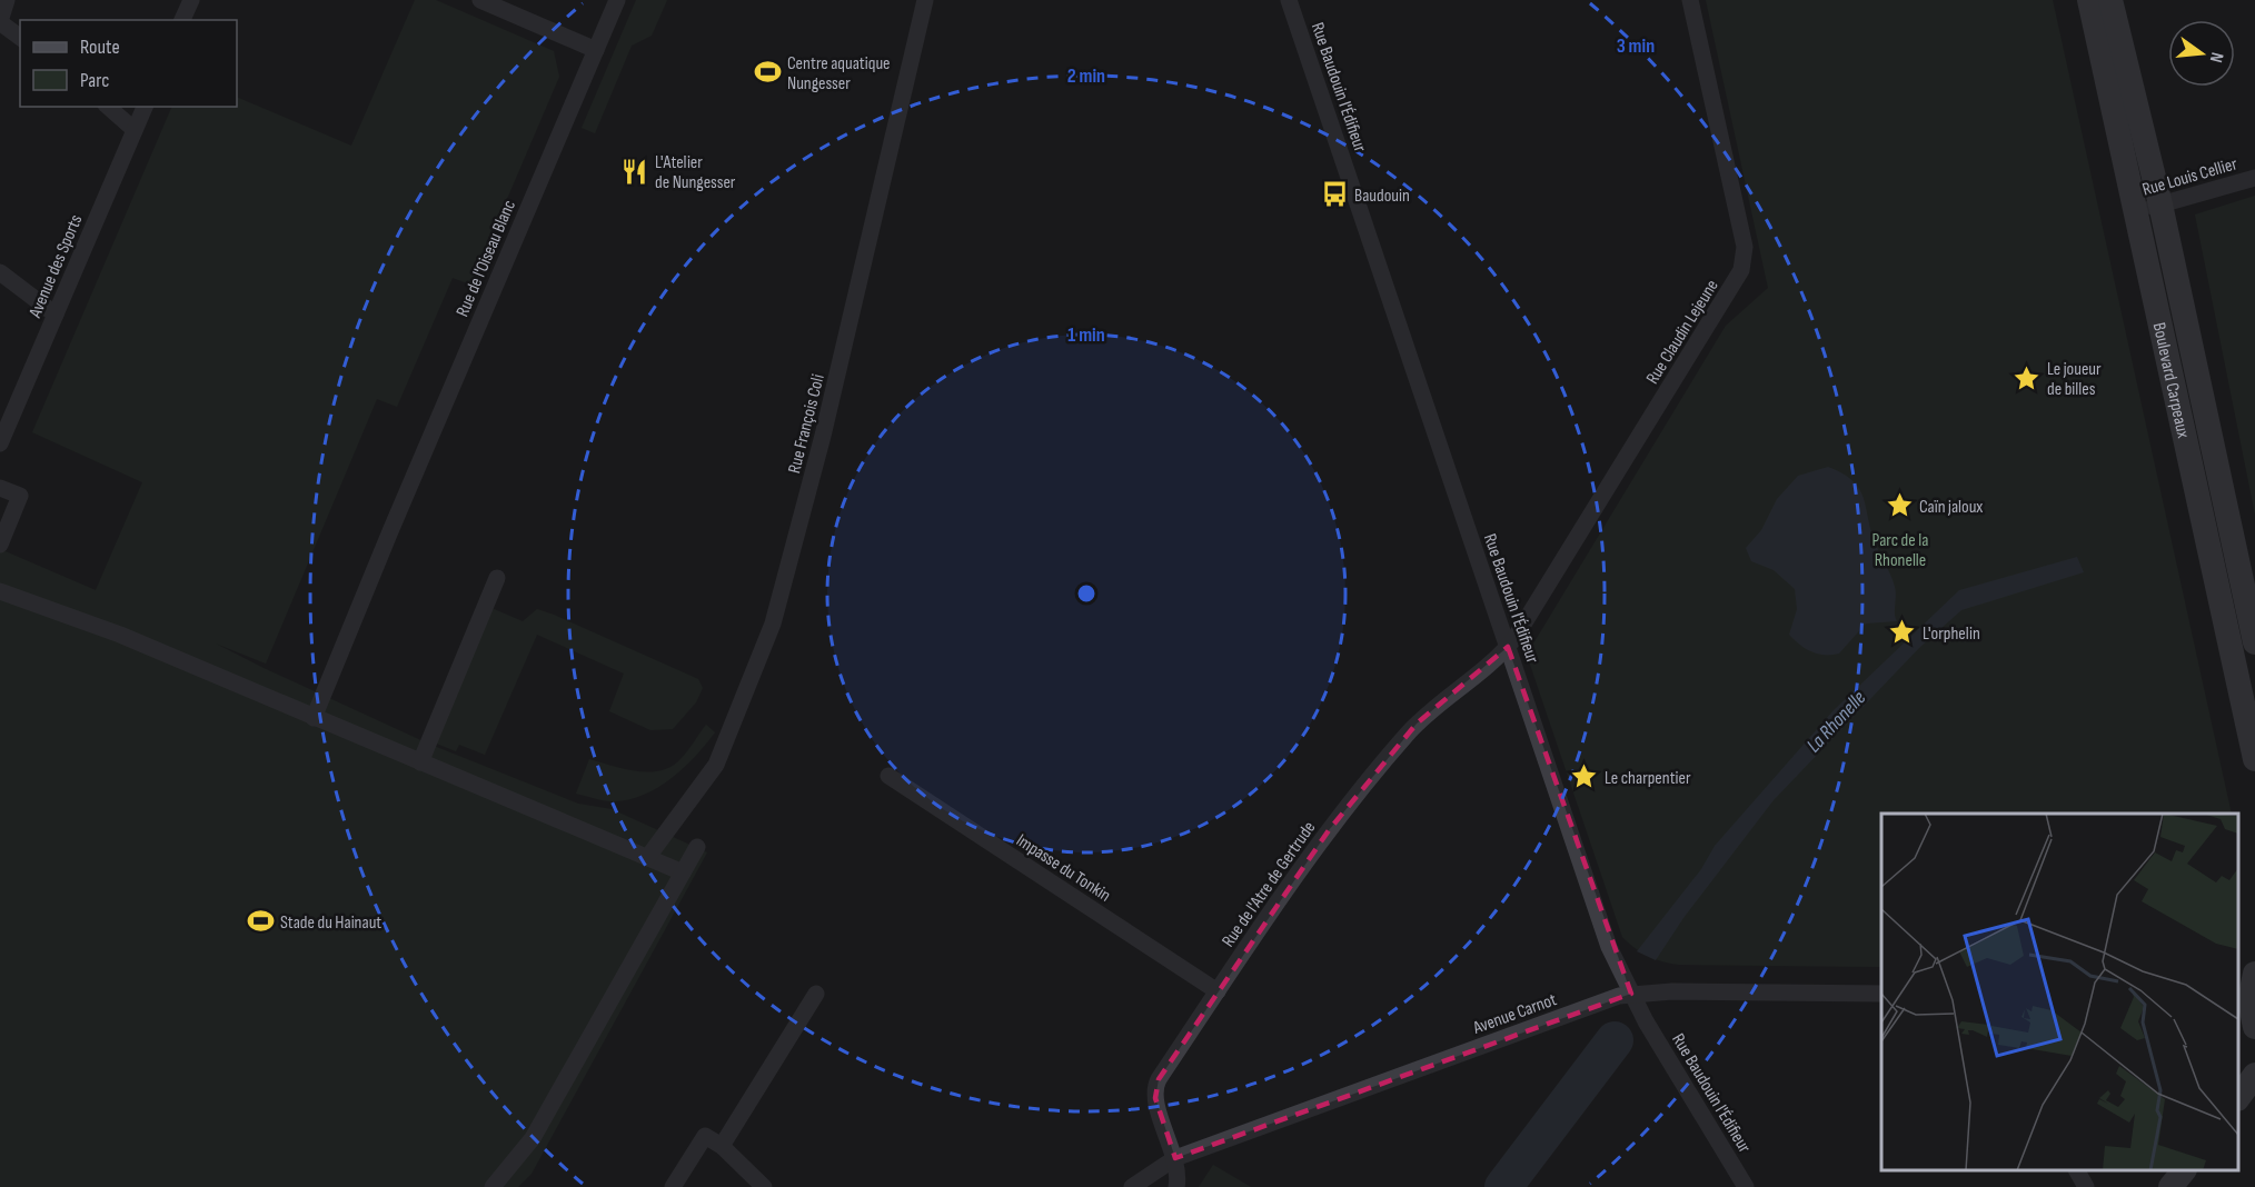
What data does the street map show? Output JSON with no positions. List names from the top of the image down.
{
  "streets": {
    "main road": ["Boulevard Carpeaux"],
    "street": [
      "Rue Baudouin l'Édifieur",
      "Rue Louis Cellier",
      "Rue de l'Oiseau Blanc",
      "Avenue des Sports",
      "Rue Claudin Lejeune",
      "Rue François Coli",
      "Impasse du Tonkin",
      "Rue de l'Atre de Gertrude",
      "Avenue Carnot"
    ]
  },
  "crossings": [
    ["Rue Baudouin l'Édifieur", "Rue Claudin Lejeune"],
    ["Rue Baudouin l'Édifieur", "Rue de l'Atre de Gertrude"],
    ["Rue Baudouin l'Édifieur", "Avenue Carnot"],
    ["Rue Louis Cellier", "Boulevard Carpeaux"],
    ["Rue Claudin Lejeune", "Rue de l'Atre de Gertrude"],
    ["Impasse du Tonkin", "Rue de l'Atre de Gertrude"],
    ["Rue de l'Atre de Gertrude", "Avenue Carnot"]
  ],
  "water": ["La Rhonelle"],
  "parks": ["Parc de la Rhonelle"],
  "places": {
    "sports": ["Centre aquatique Nungesser", "Stade du Hainaut"],
    "restaurant": ["L'Atelier de Nungesser"],
    "bus stop": ["Baudouin"],
    "place": [
      "Le joueur de billes",
      "Caïn jaloux",
      "L'orphelin",
      "Le charpentier"
    ]
  },
  "legend": ["Route", "Parc"],
  "north": "right",
  "rings": ["3 min", "2 min", "1 min"]
}
